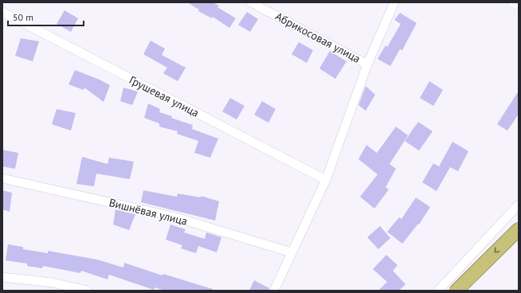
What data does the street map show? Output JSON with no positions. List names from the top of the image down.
{
  "streets": {
    "street": ["Абрикосовая улица", "Грушевая улица", "Вишнёвая улица"]
  },
  "scale_bar": "50 m"
}
